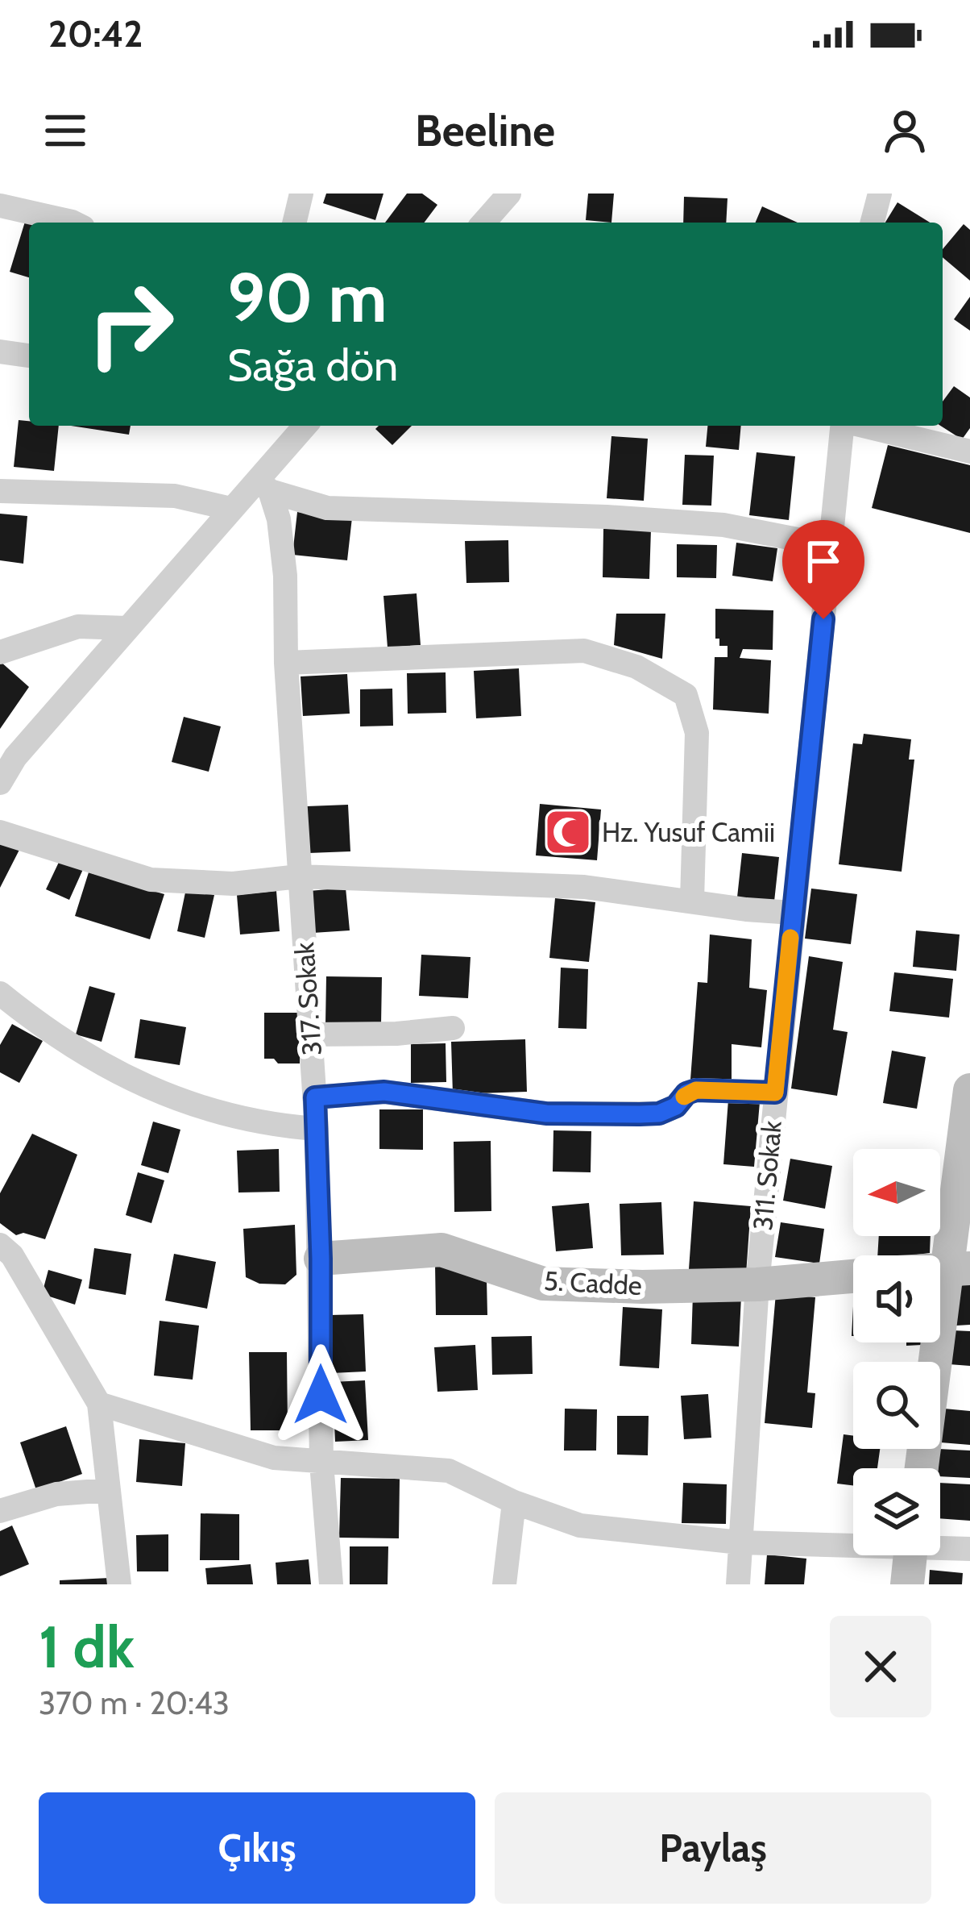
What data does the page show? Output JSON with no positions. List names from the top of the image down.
{
  "streets": {
    "street": ["317. Sokak", "311. Sokak", "5. Cadde"]
  },
  "crossings": [
    ["317. Sokak", "5. Cadde"],
    ["311. Sokak", "5. Cadde"]
  ],
  "places": {
    "mosque": ["Hz. Yusuf Camii"]
  },
  "north": "left",
  "page": {
    "status": "20:42",
    "header": "Beeline",
    "turn": ["90 m", "Sağa dön"],
    "heading": ["1 dk", "370 m · 20:43"],
    "buttons": ["Çıkış", "Paylaş"]
  }
}
